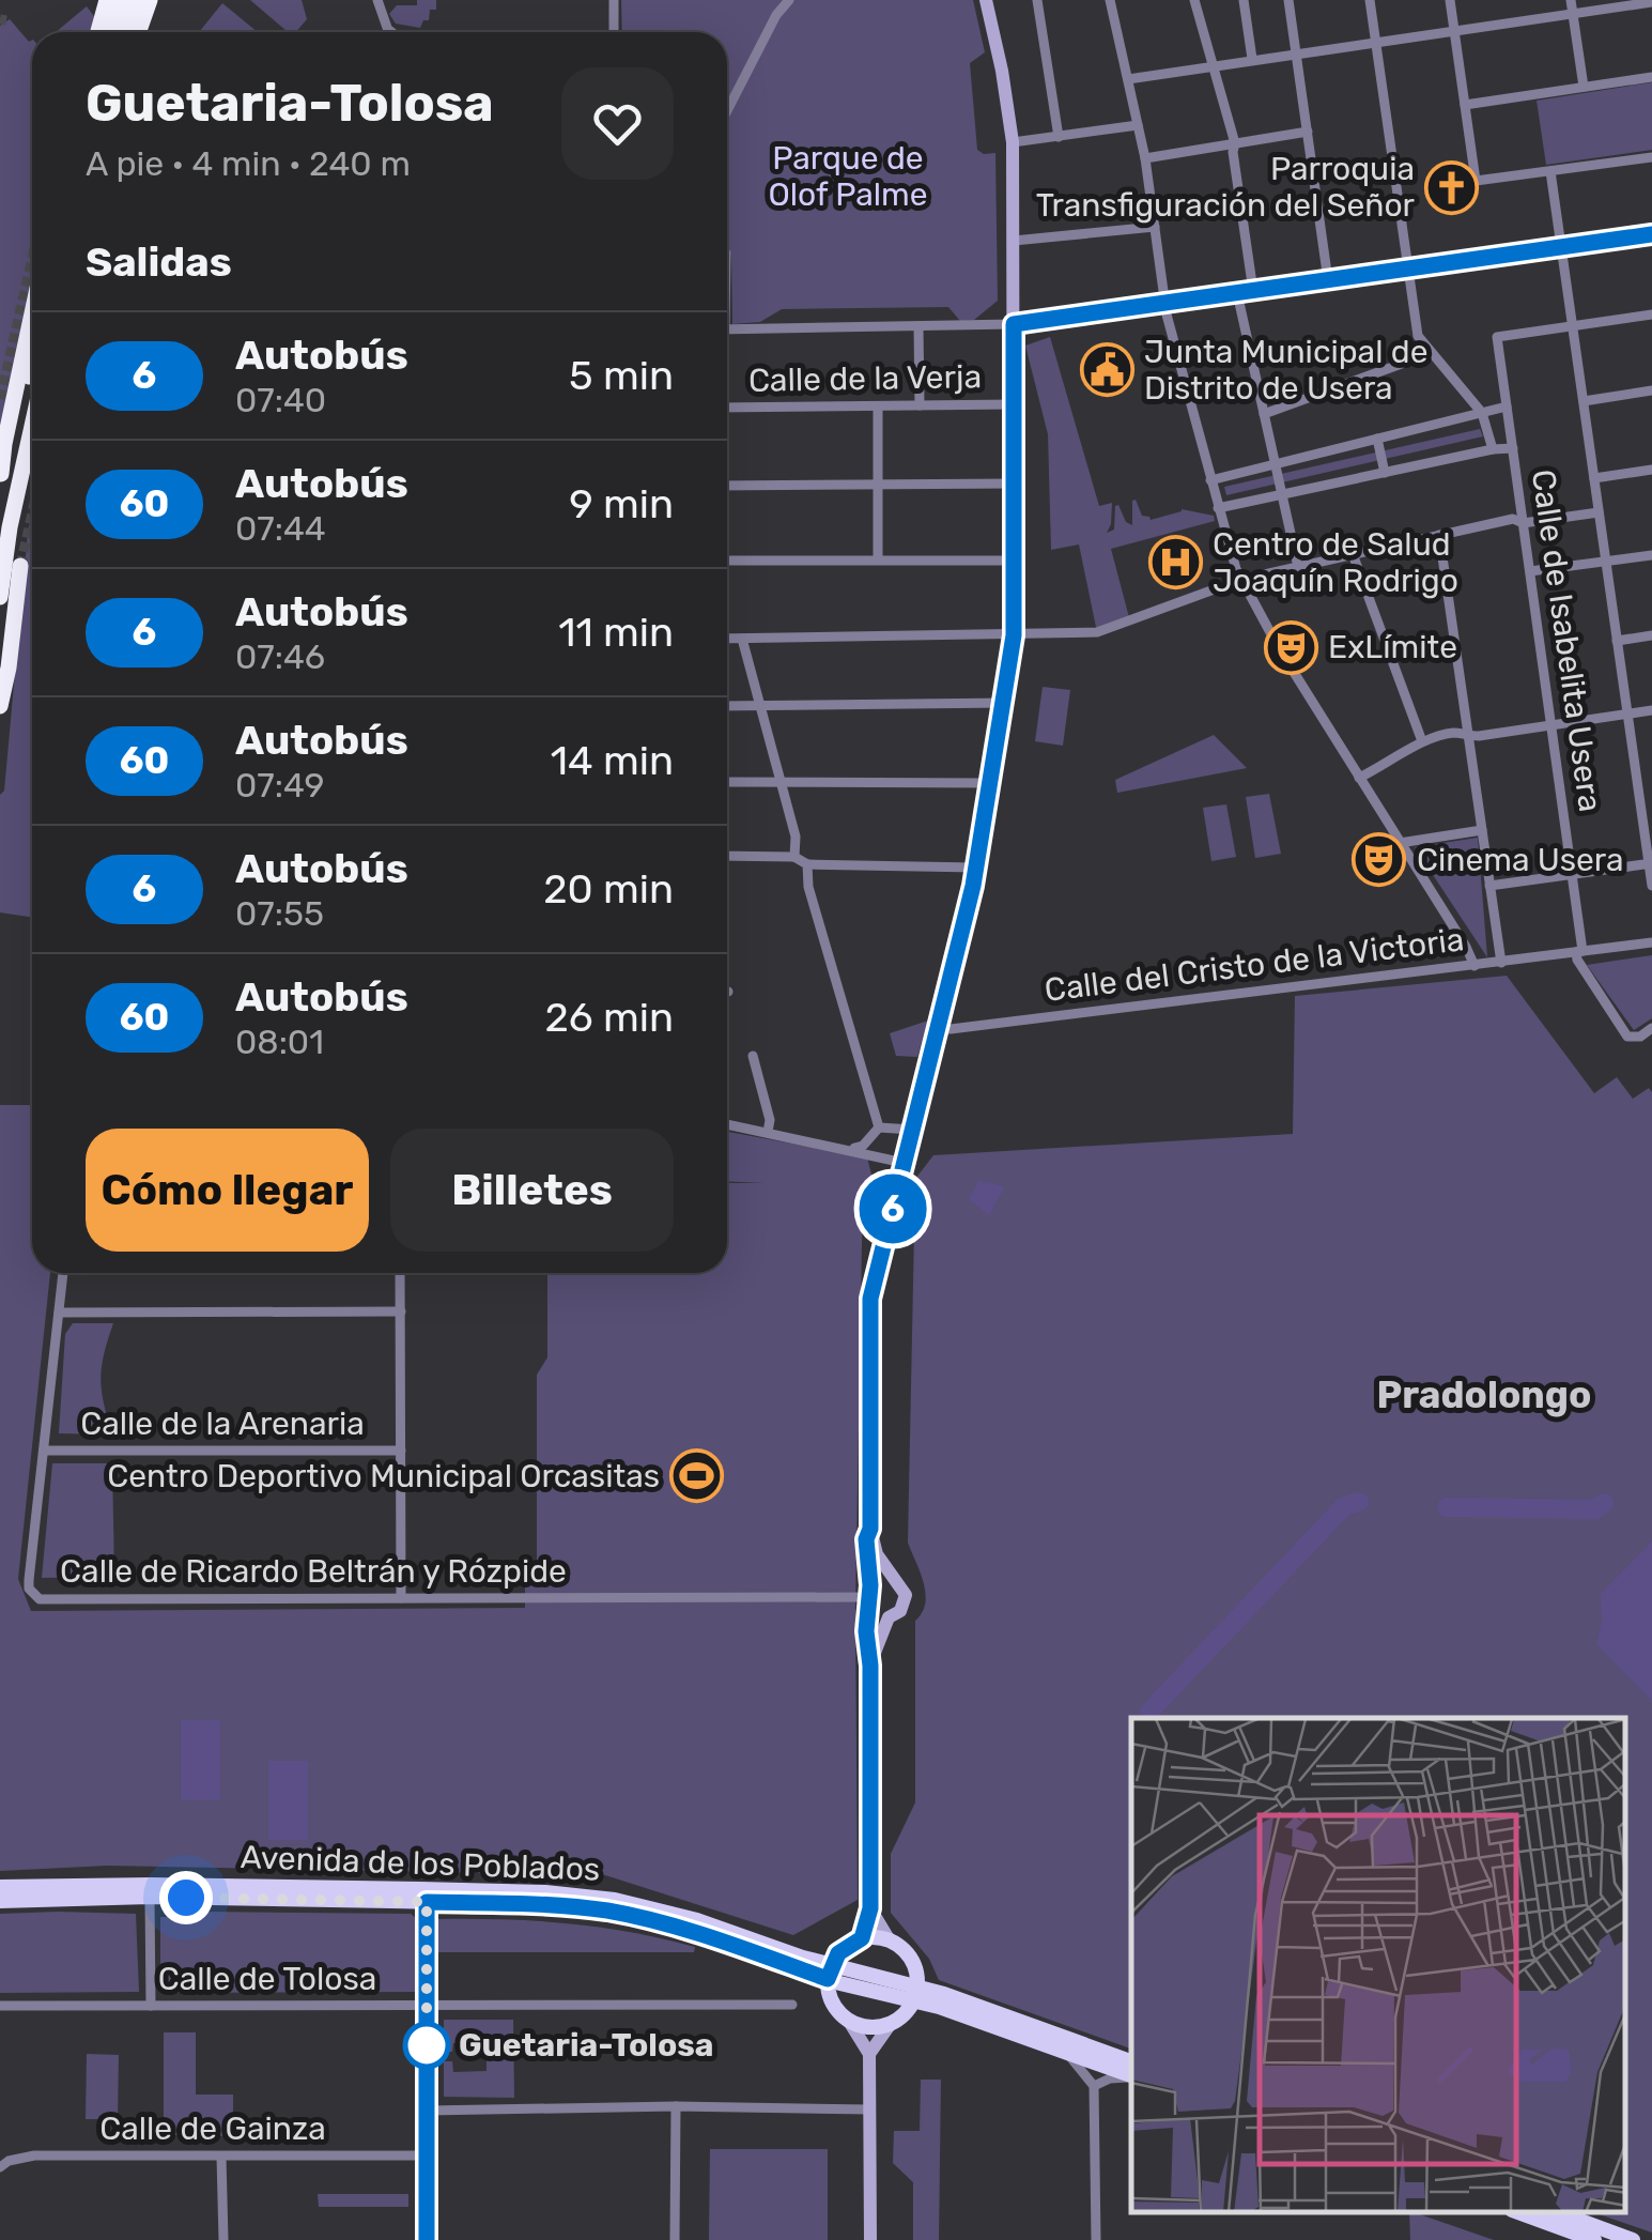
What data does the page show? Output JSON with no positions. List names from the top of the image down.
{
  "streets": {
    "main road": ["Avenida de los Poblados"],
    "street": [
      "Calle de la Verja",
      "Calle de Isabelita Usera",
      "Calle del Cristo de la Victoria",
      "Calle de la Arenaria",
      "Calle de Ricardo Beltrán y Rózpide",
      "Calle de Tolosa",
      "Calle de Gainza"
    ]
  },
  "crossings": [
    ["Calle de Isabelita Usera", "Calle del Cristo de la Victoria"],
    ["Calle de la Arenaria", "Calle de Ricardo Beltrán y Rózpide"]
  ],
  "districts": ["Pradolongo"],
  "parks": ["Parque de Olof Palme"],
  "places": {
    "church": ["Parroquia Transfiguración del Señor"],
    "public building": ["Junta Municipal de Distrito de Usera"],
    "hospital": ["Centro de Salud Joaquín Rodrigo"],
    "theatre": ["ExLímite", "Cinema Usera"],
    "sports": ["Centro Deportivo Municipal Orcasitas"],
    "other": ["Guetaria-Tolosa"]
  },
  "lines": ["bus line 6"],
  "page": {
    "on_map": "6",
    "heading": [
      ["Guetaria-Tolosa", "A pie · 4 min · 240 m"],
      "Salidas"
    ],
    "list": [
      {
        "mark": "6",
        "name": "Autobús",
        "note": "07:40",
        "value": "5 min"
      },
      {
        "mark": "60",
        "name": "Autobús",
        "note": "07:44",
        "value": "9 min"
      },
      {
        "mark": "6",
        "name": "Autobús",
        "note": "07:46",
        "value": "11 min"
      },
      {
        "mark": "60",
        "name": "Autobús",
        "note": "07:49",
        "value": "14 min"
      },
      {
        "mark": "6",
        "name": "Autobús",
        "note": "07:55",
        "value": "20 min"
      },
      {
        "mark": "60",
        "name": "Autobús",
        "note": "08:01",
        "value": "26 min"
      }
    ],
    "buttons": ["Cómo llegar", "Billetes"]
  }
}
